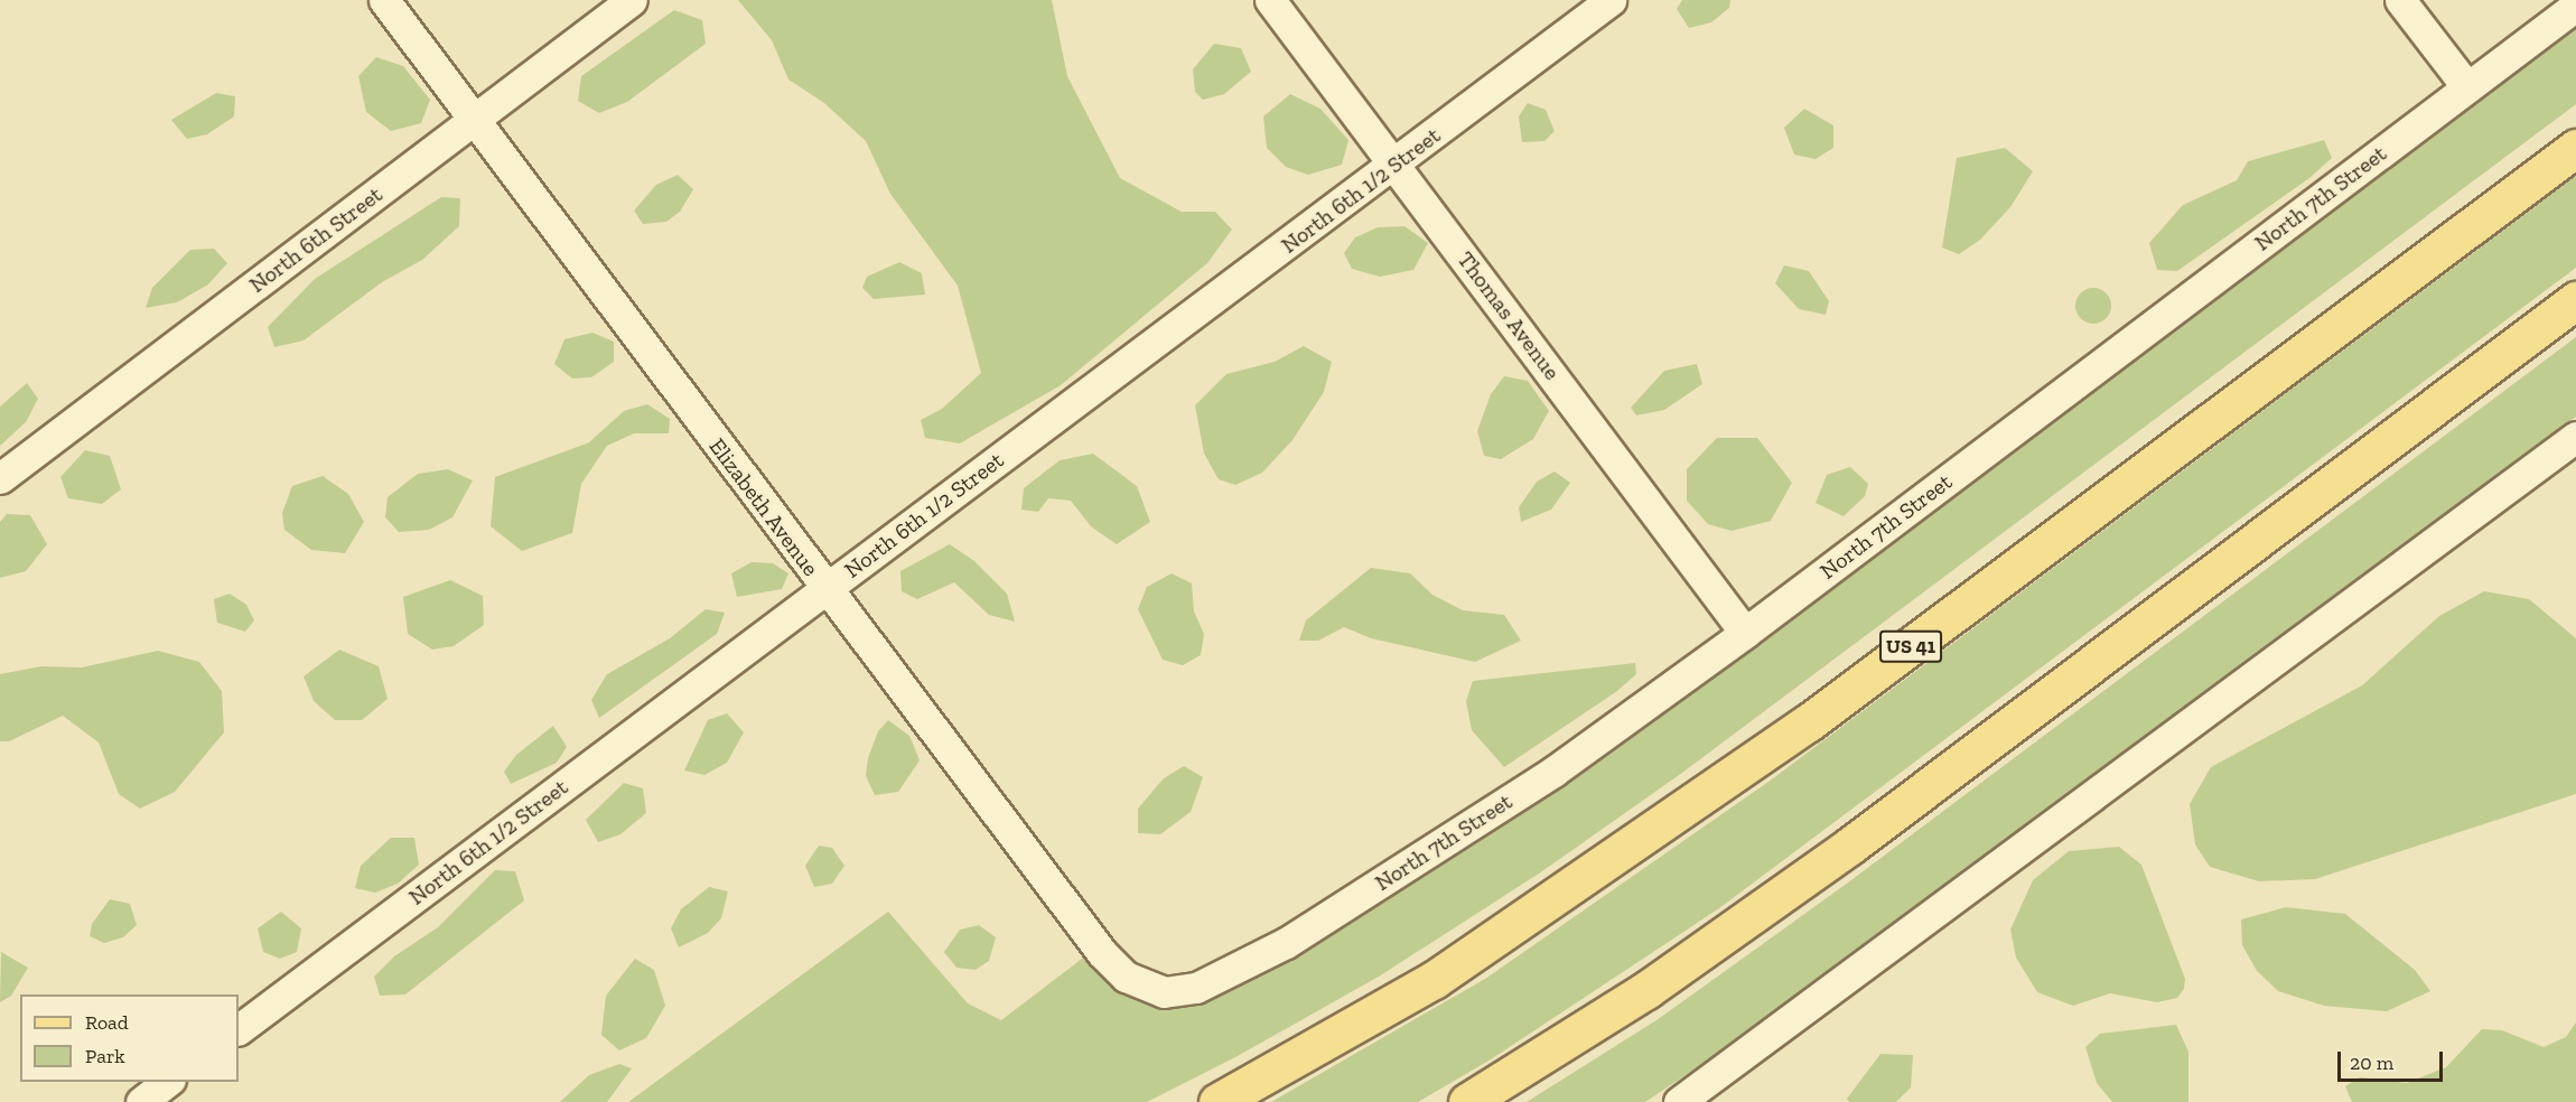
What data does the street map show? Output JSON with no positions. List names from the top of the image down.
{
  "streets": {
    "main road": ["US 41"],
    "street": [
      "North 6th 1/2 Street",
      "North 7th Street",
      "North 6th Street",
      "Thomas Avenue",
      "Elizabeth Avenue"
    ]
  },
  "crossings": [
    ["North 6th 1/2 Street", "Thomas Avenue"],
    ["North 6th 1/2 Street", "Elizabeth Avenue"],
    ["North 7th Street", "Thomas Avenue"],
    ["North 7th Street", "Elizabeth Avenue"],
    ["North 6th Street", "Elizabeth Avenue"]
  ],
  "legend": ["Road", "Park"],
  "scale_bar": "20 m"
}
